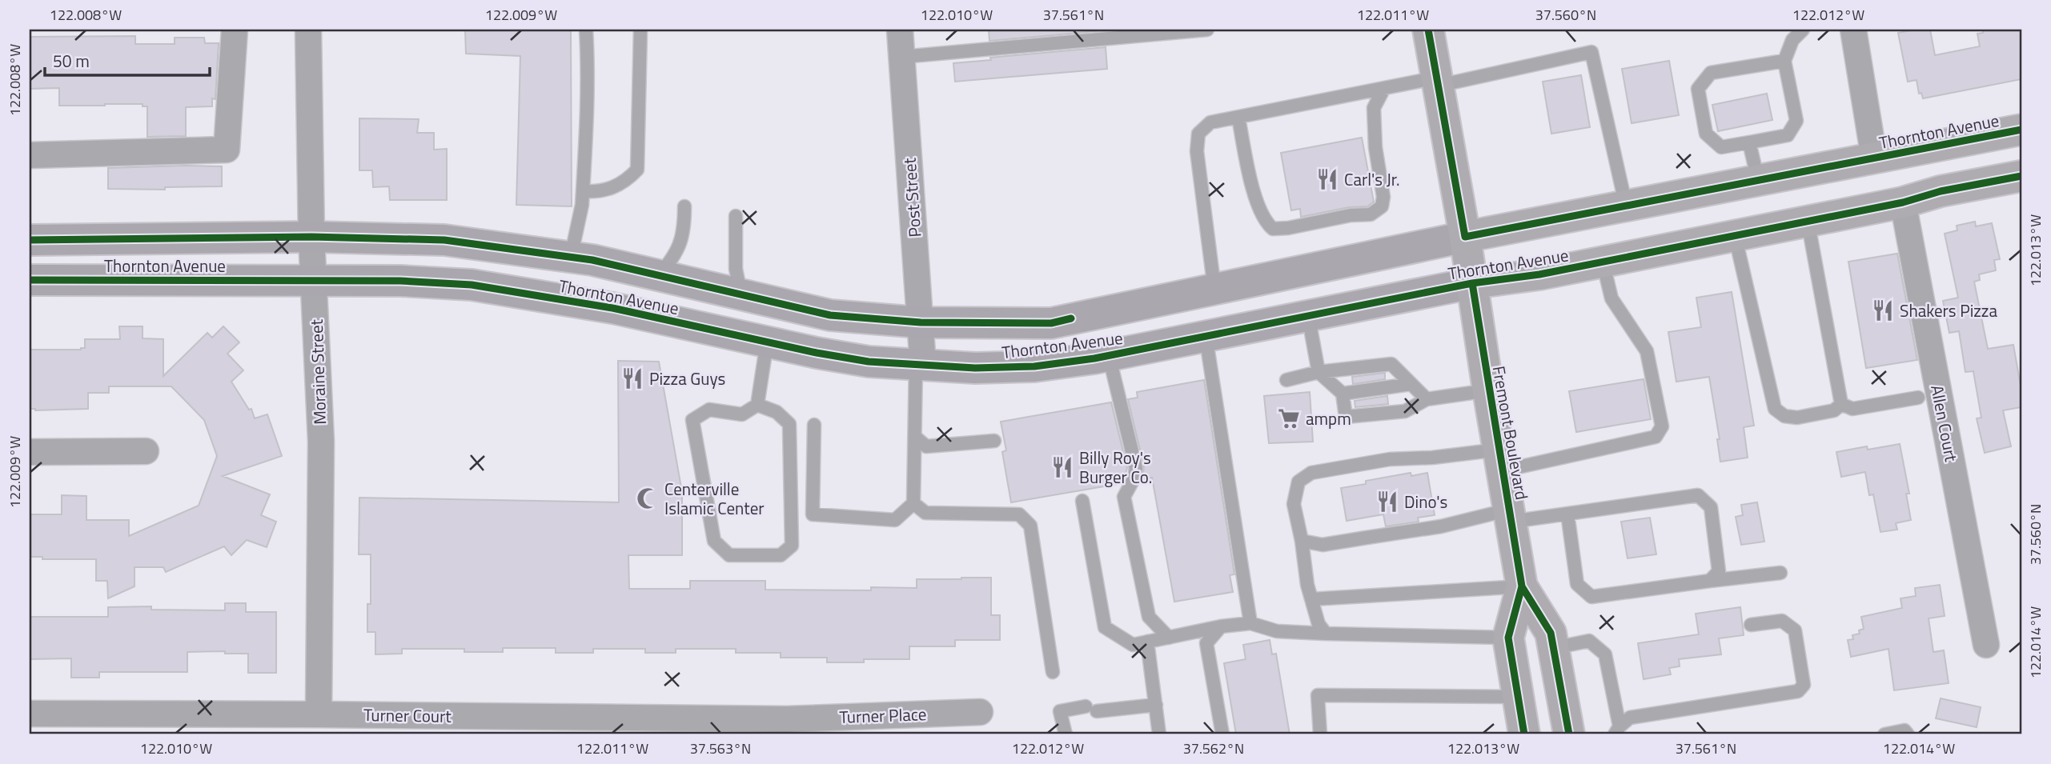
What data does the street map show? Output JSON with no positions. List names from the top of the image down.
{
  "streets": {
    "main road": ["Thornton Avenue", "Fremont Boulevard"],
    "street": [
      "Post Street",
      "Moraine Street",
      "Allen Court",
      "Turner Court",
      "Turner Place"
    ]
  },
  "crossings": [
    ["Thornton Avenue", "Post Street"],
    ["Thornton Avenue", "Moraine Street"],
    ["Thornton Avenue", "Allen Court"],
    ["Thornton Avenue", "Fremont Boulevard"],
    ["Moraine Street", "Turner Court"],
    ["Turner Court", "Turner Place"]
  ],
  "places": {
    "restaurant": [
      "Carl's Jr.",
      "Shakers Pizza",
      "Pizza Guys",
      "Billy Roy's Burger Co.",
      "Dino's"
    ],
    "supermarket": ["ampm"],
    "mosque": ["Centerville Islamic Center"]
  },
  "scale_bar": "50 m",
  "coordinates": [
    "122.008°W",
    "122.009°W",
    "122.010°W",
    "37.561°N",
    "122.011°W",
    "37.560°N",
    "122.012°W",
    "122.013°W",
    "122.014°W",
    "37.563°N",
    "37.562°N"
  ]
}
